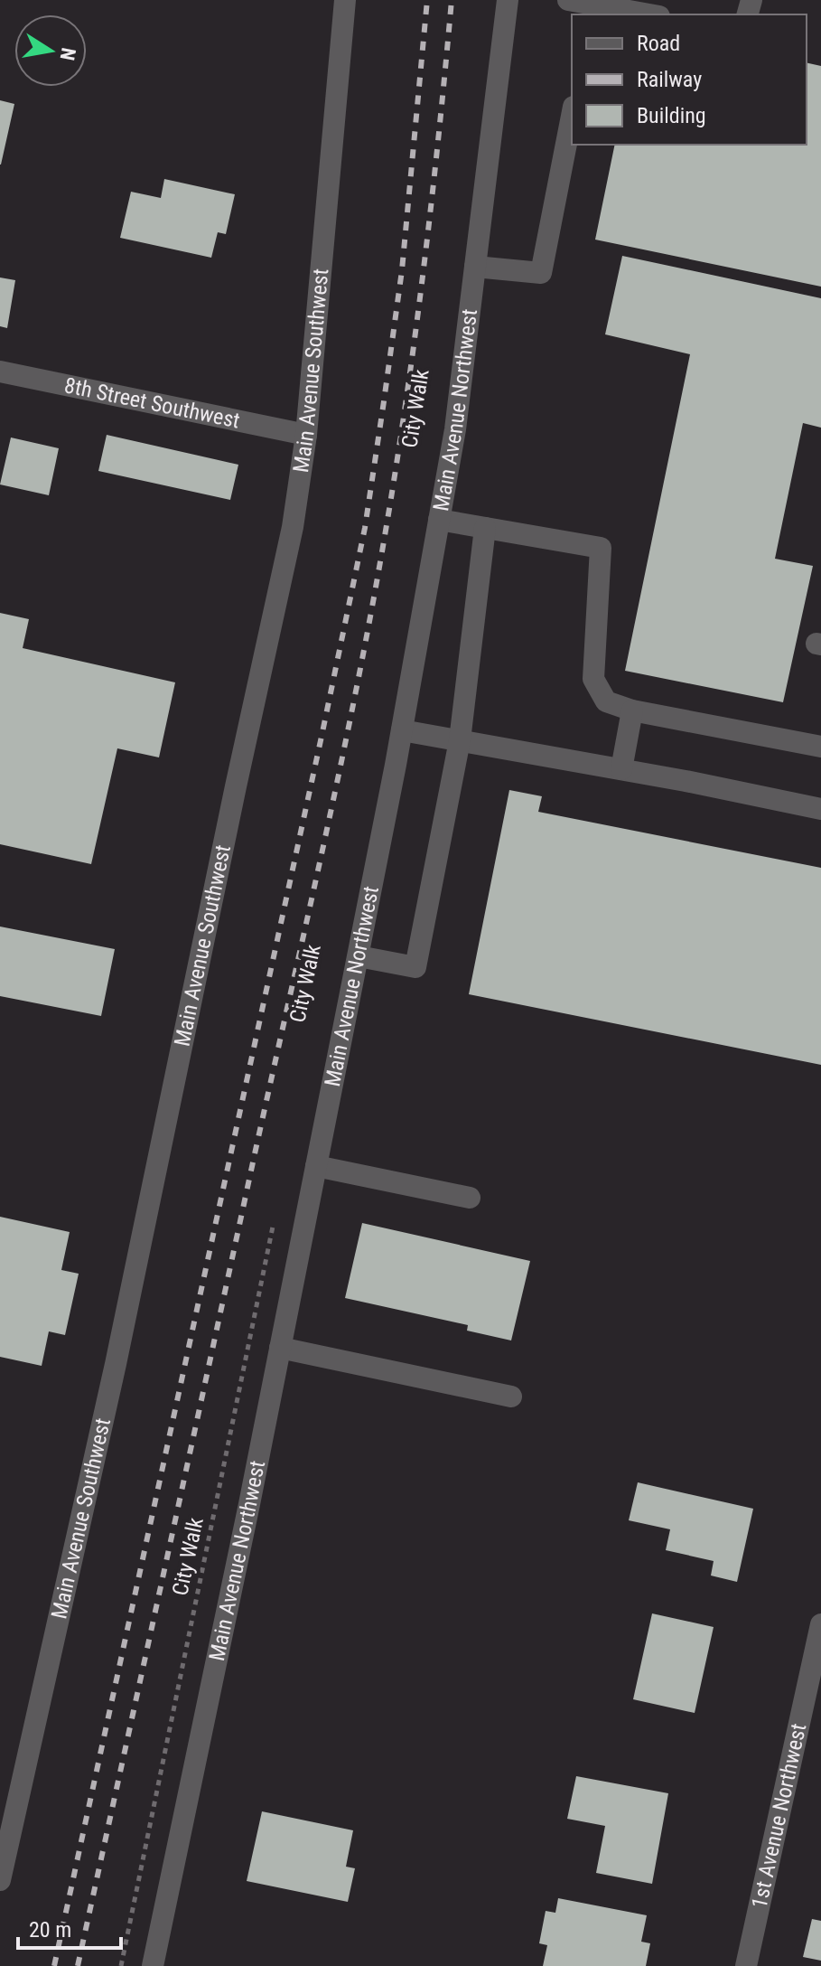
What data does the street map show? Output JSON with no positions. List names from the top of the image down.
{
  "streets": {
    "street": [
      "Main Avenue Southwest",
      "8th Street Southwest",
      "Main Avenue Northwest",
      "1st Avenue Northwest"
    ],
    "path": ["City Walk"]
  },
  "crossings": [
    ["Main Avenue Southwest", "8th Street Southwest"]
  ],
  "legend": ["Road", "Railway", "Building"],
  "scale_bar": "20 m",
  "north": "right"
}
